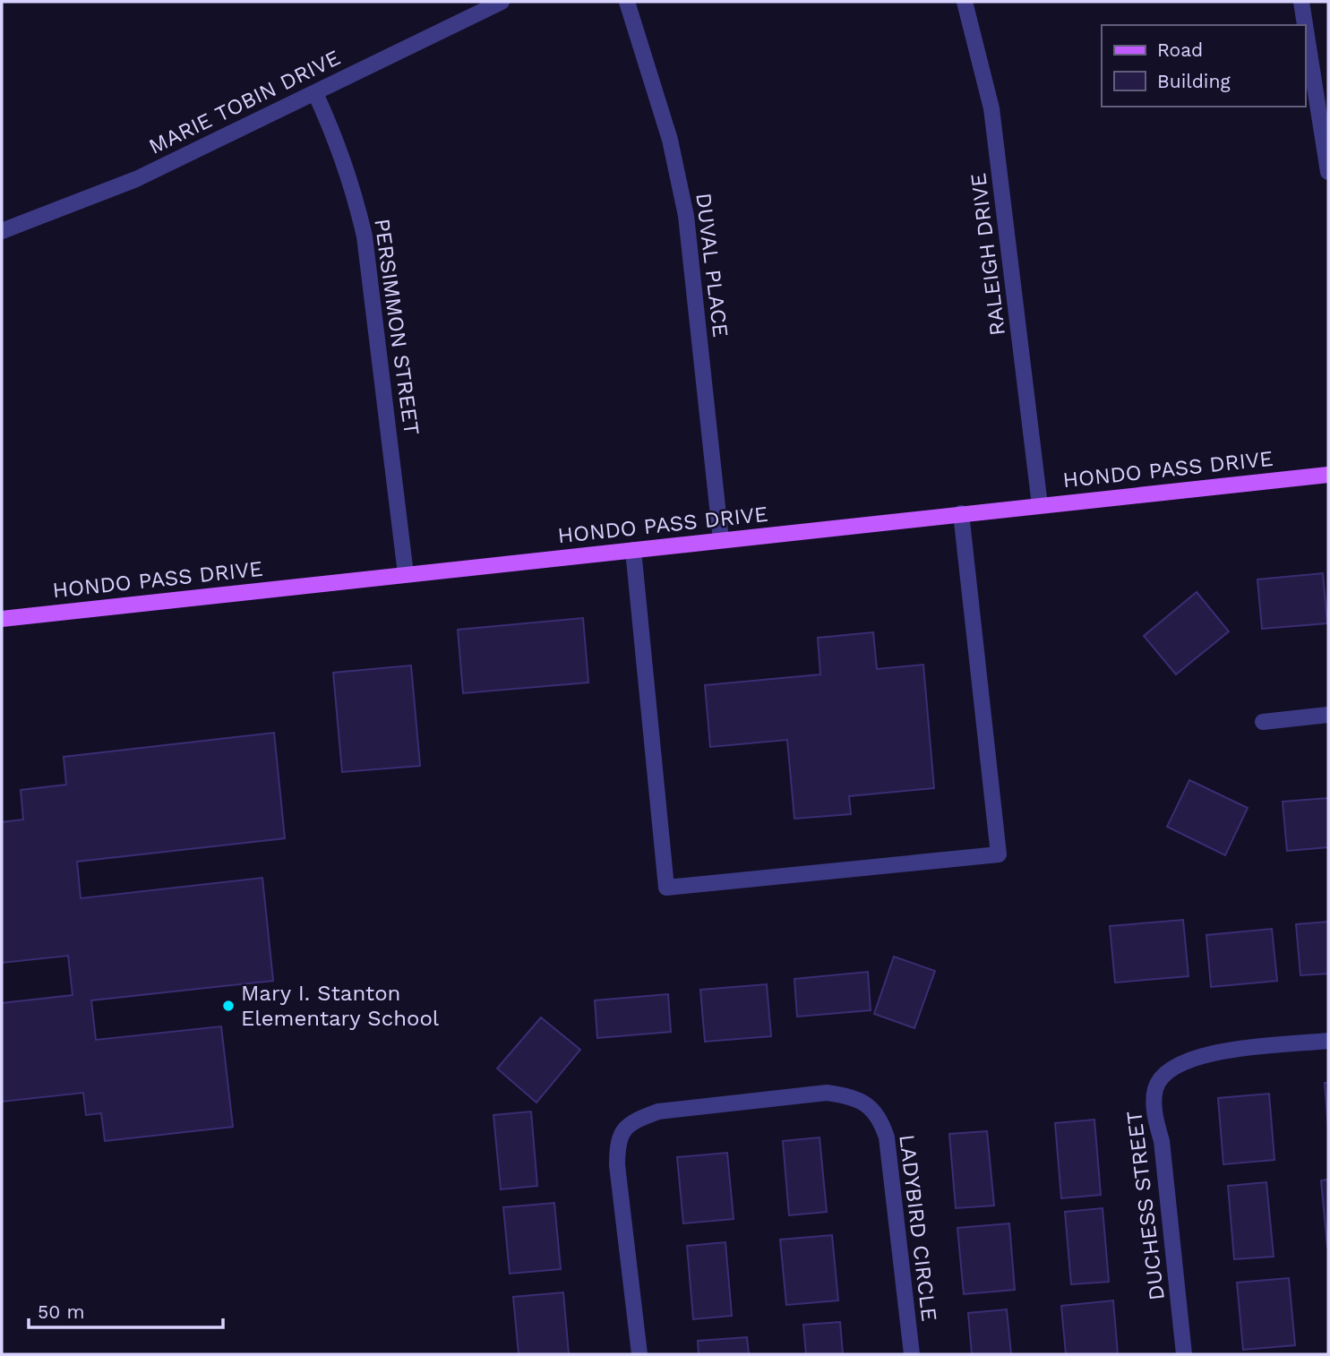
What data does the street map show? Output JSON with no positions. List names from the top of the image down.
{
  "streets": {
    "main road": ["HONDO PASS DRIVE"],
    "street": [
      "MARIE TOBIN DRIVE",
      "RALEIGH DRIVE",
      "DUVAL PLACE",
      "PERSIMMON STREET",
      "DUCHESS STREET",
      "LADYBIRD CIRCLE"
    ]
  },
  "crossings": [
    ["MARIE TOBIN DRIVE", "PERSIMMON STREET"],
    ["RALEIGH DRIVE", "HONDO PASS DRIVE"],
    ["DUVAL PLACE", "HONDO PASS DRIVE"],
    ["PERSIMMON STREET", "HONDO PASS DRIVE"]
  ],
  "places": ["Mary I. Stanton Elementary School"],
  "legend": ["Road", "Building"],
  "scale_bar": "50 m"
}
